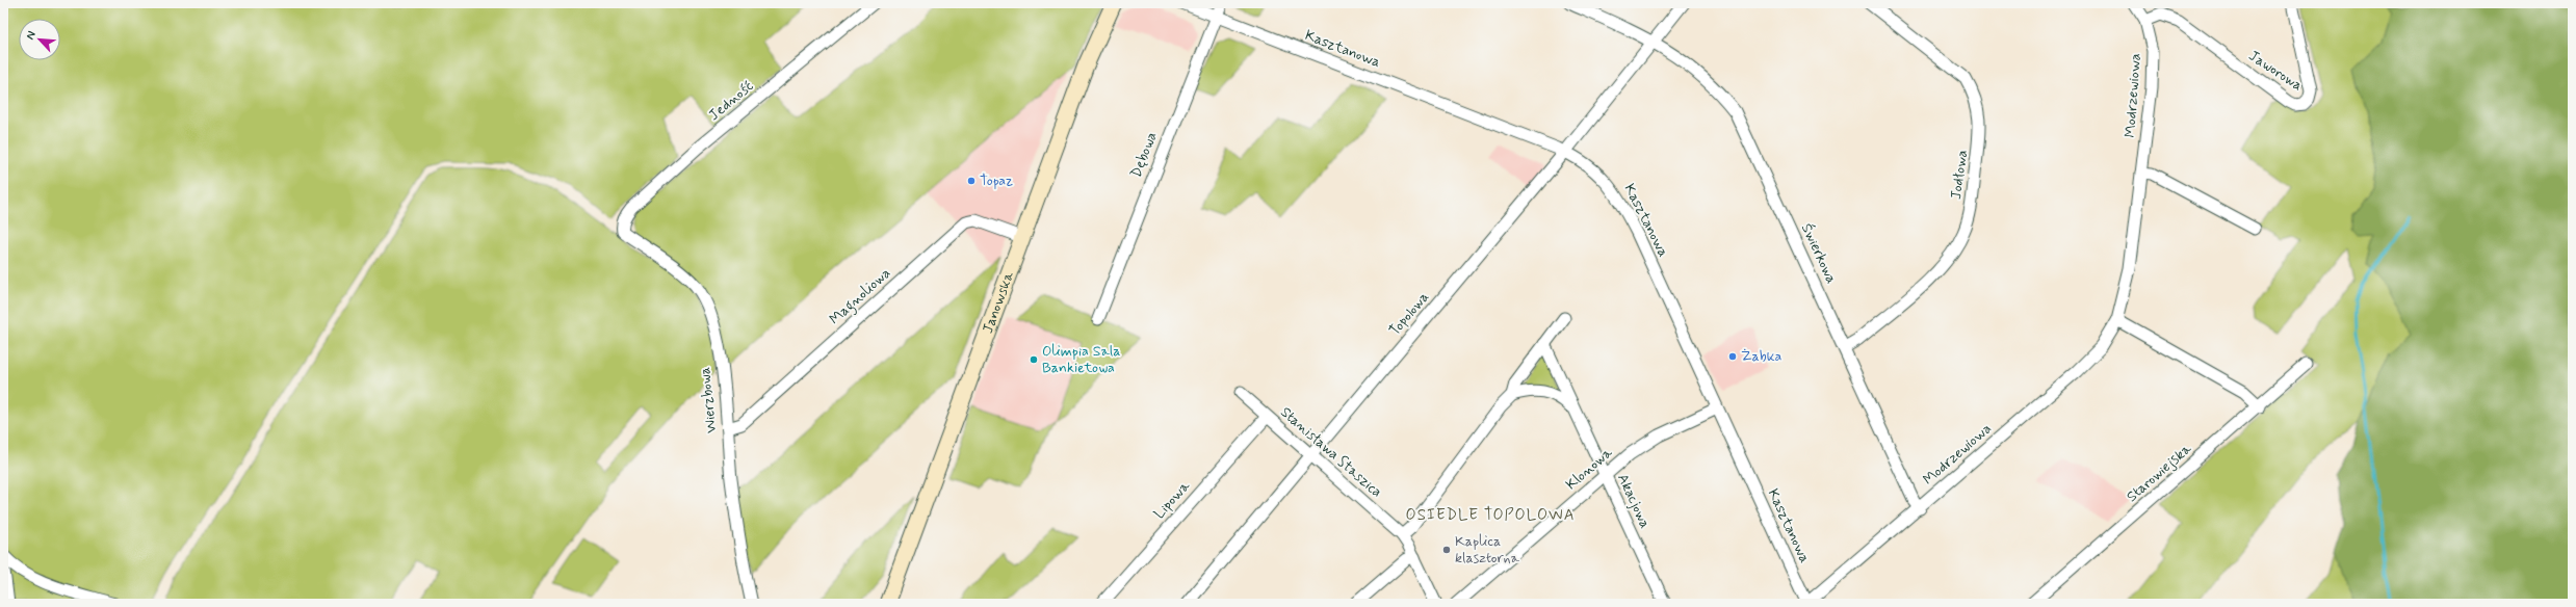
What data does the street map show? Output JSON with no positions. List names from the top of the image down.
{
  "streets": {
    "main road": ["Janowska"],
    "street": [
      "Kasztanowa",
      "Jaworowa",
      "Modrzewiowa",
      "Jedność",
      "Dębowa",
      "Jodłowa",
      "Świerkowa",
      "Magnoliowa",
      "Topolowa",
      "Wierzbowa",
      "Stanisława Staszica",
      "Klonowa",
      "Starowiejska",
      "Lipowa",
      "Akacjowa"
    ]
  },
  "crossings": [
    ["Kasztanowa", "Modrzewiowa"],
    ["Kasztanowa", "Dębowa"],
    ["Kasztanowa", "Topolowa"],
    ["Kasztanowa", "Klonowa"],
    ["Jaworowa", "Modrzewiowa"],
    ["Modrzewiowa", "Świerkowa"],
    ["Jedność", "Wierzbowa"],
    ["Jodłowa", "Świerkowa"],
    ["Świerkowa", "Topolowa"],
    ["Magnoliowa", "Janowska"],
    ["Magnoliowa", "Wierzbowa"],
    ["Topolowa", "Stanisława Staszica"],
    ["Stanisława Staszica", "Lipowa"],
    ["Klonowa", "Akacjowa"]
  ],
  "districts": ["OSIEDLE TOPOLOWA"],
  "places": [
    "Topaz",
    "Żabka",
    "Olimpia Sala Bankietowa",
    "Kaplica klasztorna"
  ],
  "north": "top left"
}
